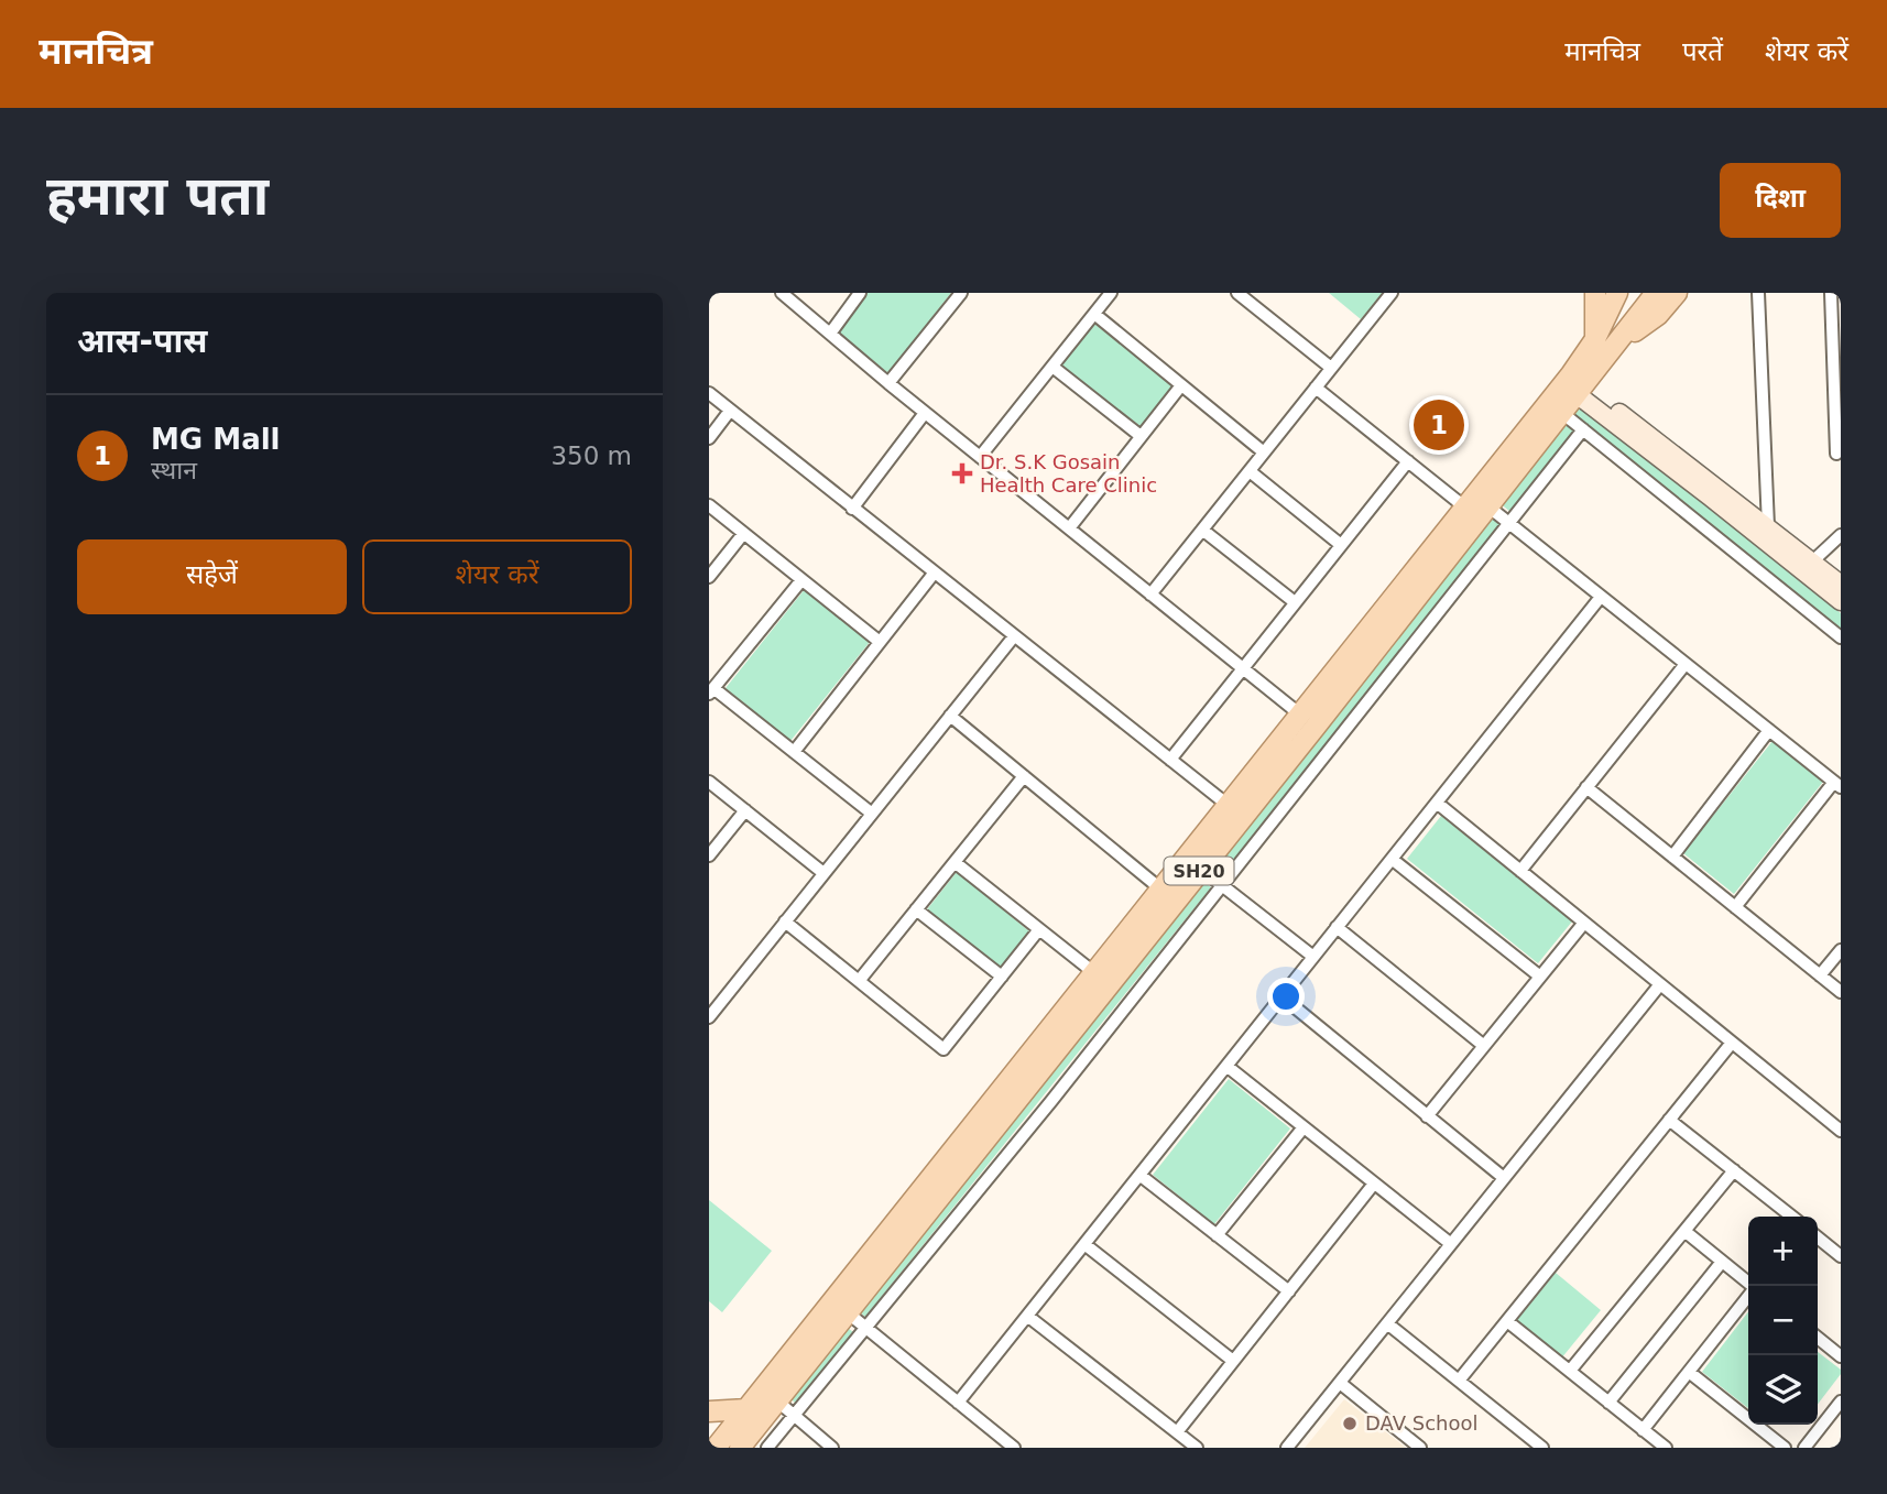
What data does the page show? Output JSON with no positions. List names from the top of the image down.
{
  "streets": {
    "main road": ["SH20"]
  },
  "places": {
    "health": ["Dr. S.K Gosain Health Care Clinic"],
    "other": ["DAV School"]
  },
  "page": {
    "header": "मानचित्र",
    "nav": ["मानचित्र", "परतें", "शेयर करें"],
    "buttons": [
      "दिशा",
      ["सहेजें", "शेयर करें"]
    ],
    "title": "हमारा पता",
    "heading": "आस-पास",
    "list": [
      {
        "mark": "1",
        "name": "MG Mall",
        "note": "स्थान",
        "value": "350 m"
      }
    ],
    "pins": "1",
    "map_buttons": ["+", "−"]
  }
}
